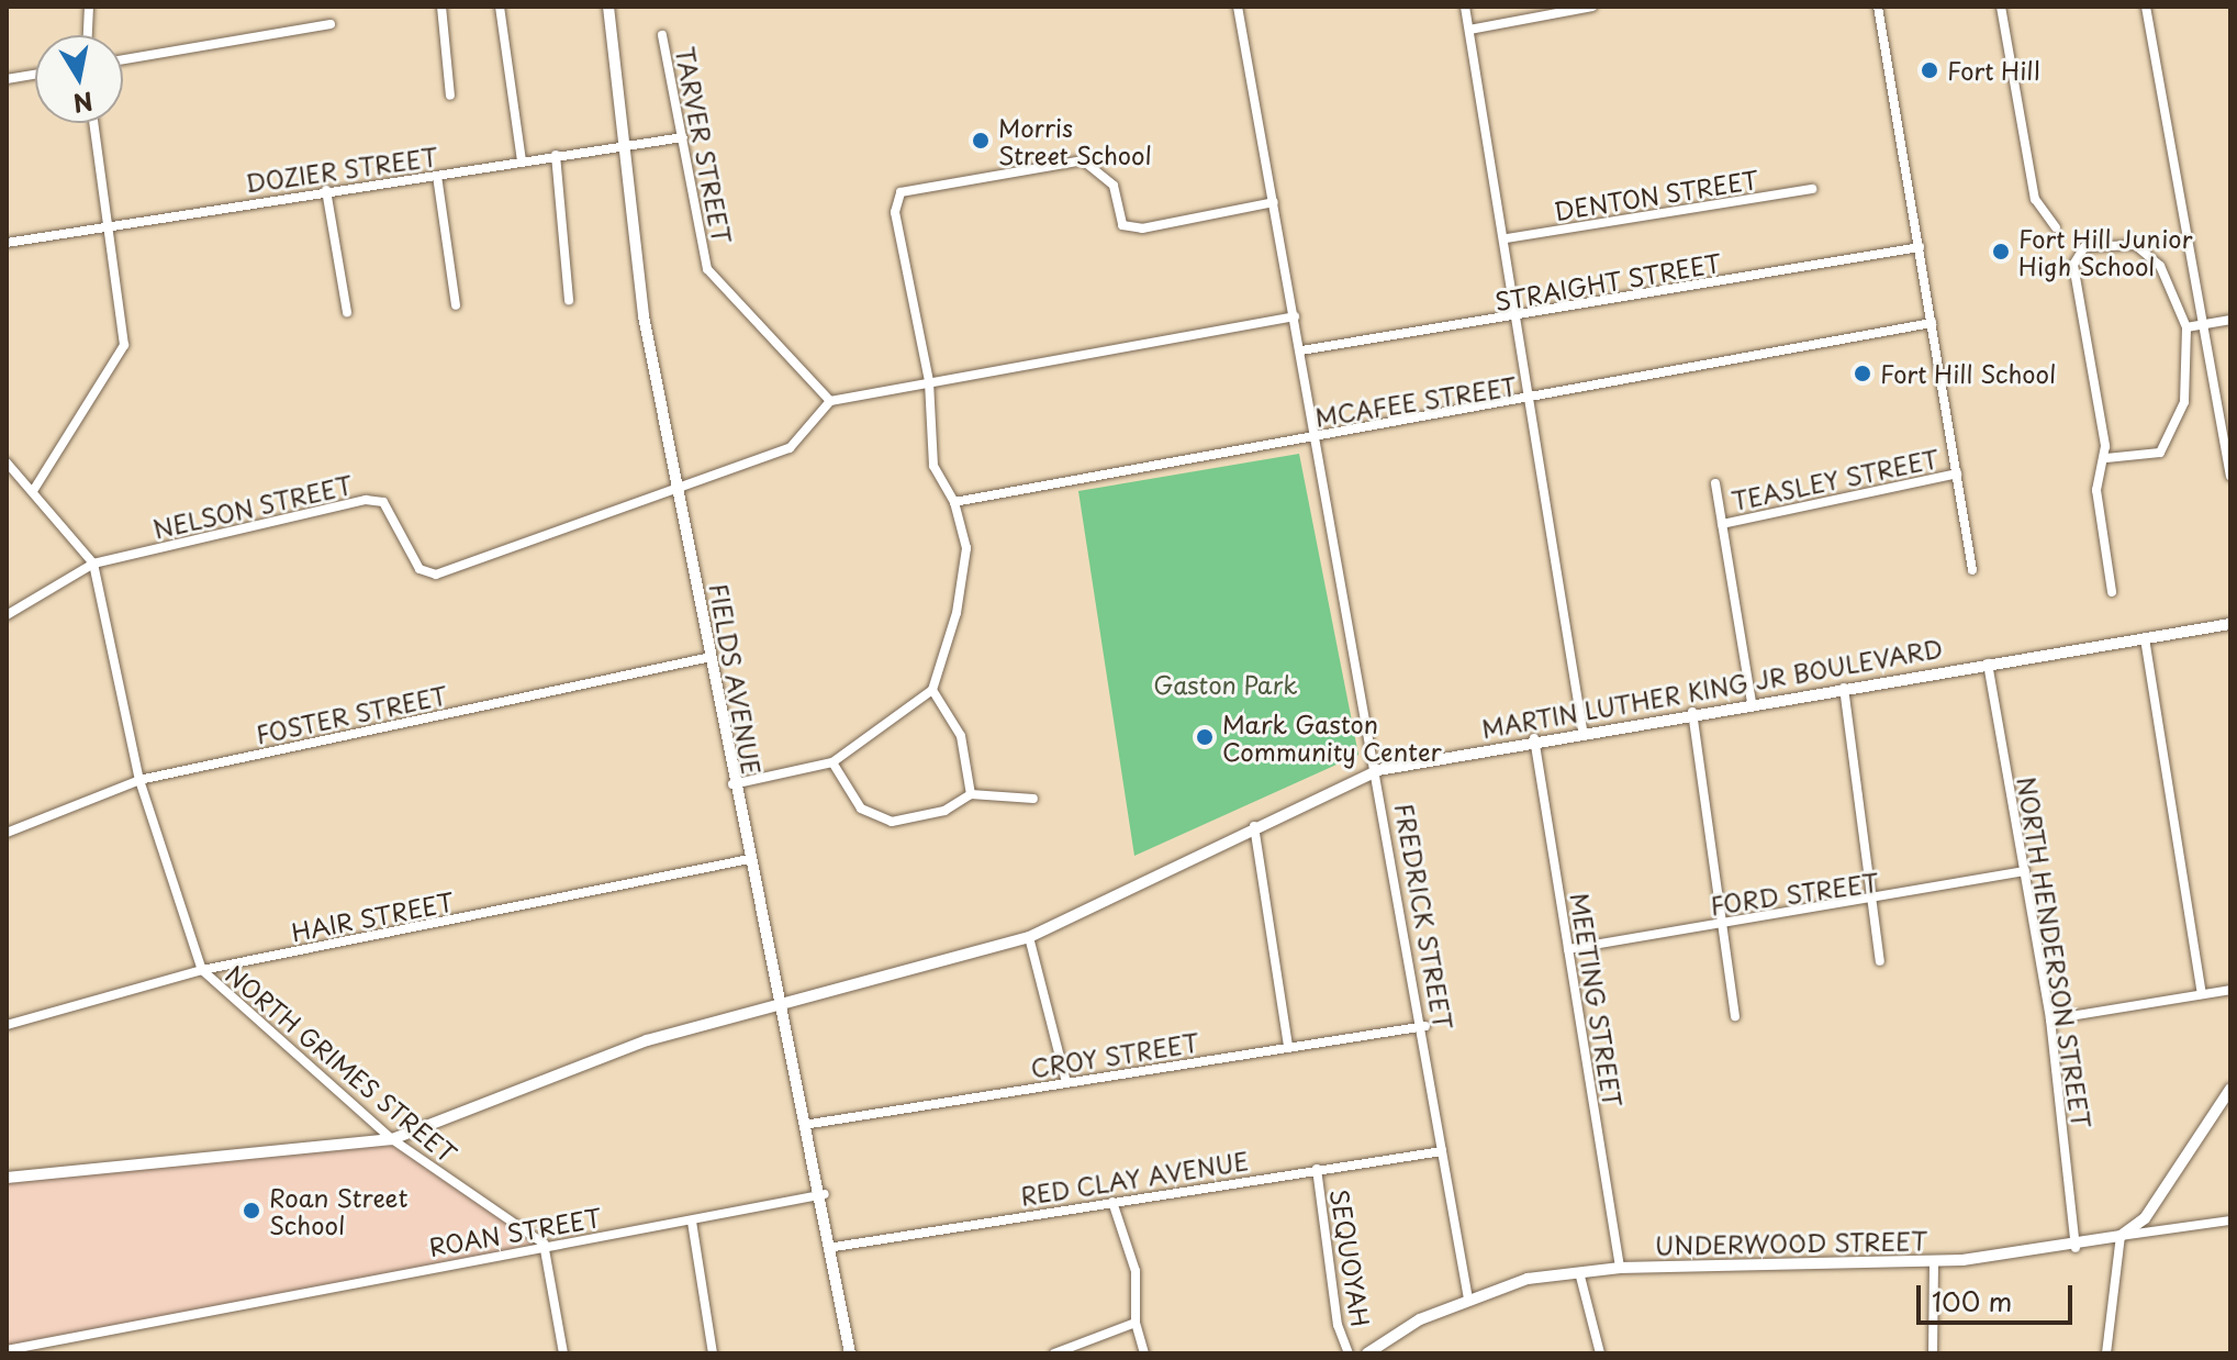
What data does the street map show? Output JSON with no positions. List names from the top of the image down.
{
  "streets": {
    "street": [
      "TARVER STREET",
      "DOZIER STREET",
      "DENTON STREET",
      "STRAIGHT STREET",
      "MCAFEE STREET",
      "TEASLEY STREET",
      "NELSON STREET",
      "FIELDS AVENUE",
      "MARTIN LUTHER KING JR BOULEVARD",
      "FOSTER STREET",
      "FORD STREET",
      "HAIR STREET",
      "FREDRICK STREET",
      "NORTH HENDERSON STREET",
      "MEETING STREET",
      "CROY STREET",
      "NORTH GRIMES STREET",
      "RED CLAY AVENUE",
      "ROAN STREET",
      "UNDERWOOD STREET",
      "SEQUOYAH"
    ]
  },
  "crossings": [
    ["TARVER STREET", "DOZIER STREET"],
    ["DOZIER STREET", "FIELDS AVENUE"],
    ["STRAIGHT STREET", "FREDRICK STREET"],
    ["MCAFEE STREET", "FREDRICK STREET"],
    ["NELSON STREET", "FIELDS AVENUE"],
    ["NELSON STREET", "NORTH GRIMES STREET"],
    ["FIELDS AVENUE", "MARTIN LUTHER KING JR BOULEVARD"],
    ["FIELDS AVENUE", "FOSTER STREET"],
    ["FIELDS AVENUE", "HAIR STREET"],
    ["FIELDS AVENUE", "CROY STREET"],
    ["FIELDS AVENUE", "RED CLAY AVENUE"],
    ["FIELDS AVENUE", "ROAN STREET"],
    ["MARTIN LUTHER KING JR BOULEVARD", "FREDRICK STREET"],
    ["MARTIN LUTHER KING JR BOULEVARD", "NORTH HENDERSON STREET"],
    ["MARTIN LUTHER KING JR BOULEVARD", "MEETING STREET"],
    ["MARTIN LUTHER KING JR BOULEVARD", "NORTH GRIMES STREET"],
    ["FOSTER STREET", "NORTH GRIMES STREET"],
    ["FORD STREET", "NORTH HENDERSON STREET"],
    ["FORD STREET", "MEETING STREET"],
    ["HAIR STREET", "NORTH GRIMES STREET"],
    ["FREDRICK STREET", "CROY STREET"],
    ["FREDRICK STREET", "RED CLAY AVENUE"],
    ["FREDRICK STREET", "UNDERWOOD STREET"],
    ["NORTH HENDERSON STREET", "UNDERWOOD STREET"],
    ["MEETING STREET", "UNDERWOOD STREET"],
    ["NORTH GRIMES STREET", "ROAN STREET"],
    ["RED CLAY AVENUE", "SEQUOYAH"]
  ],
  "parks": ["Gaston Park"],
  "places": [
    "Fort Hill",
    "Morris Street School",
    "Fort Hill Junior High School",
    "Fort Hill School",
    "Mark Gaston Community Center",
    "Roan Street School"
  ],
  "scale_bar": "100 m",
  "north": "bottom"
}
